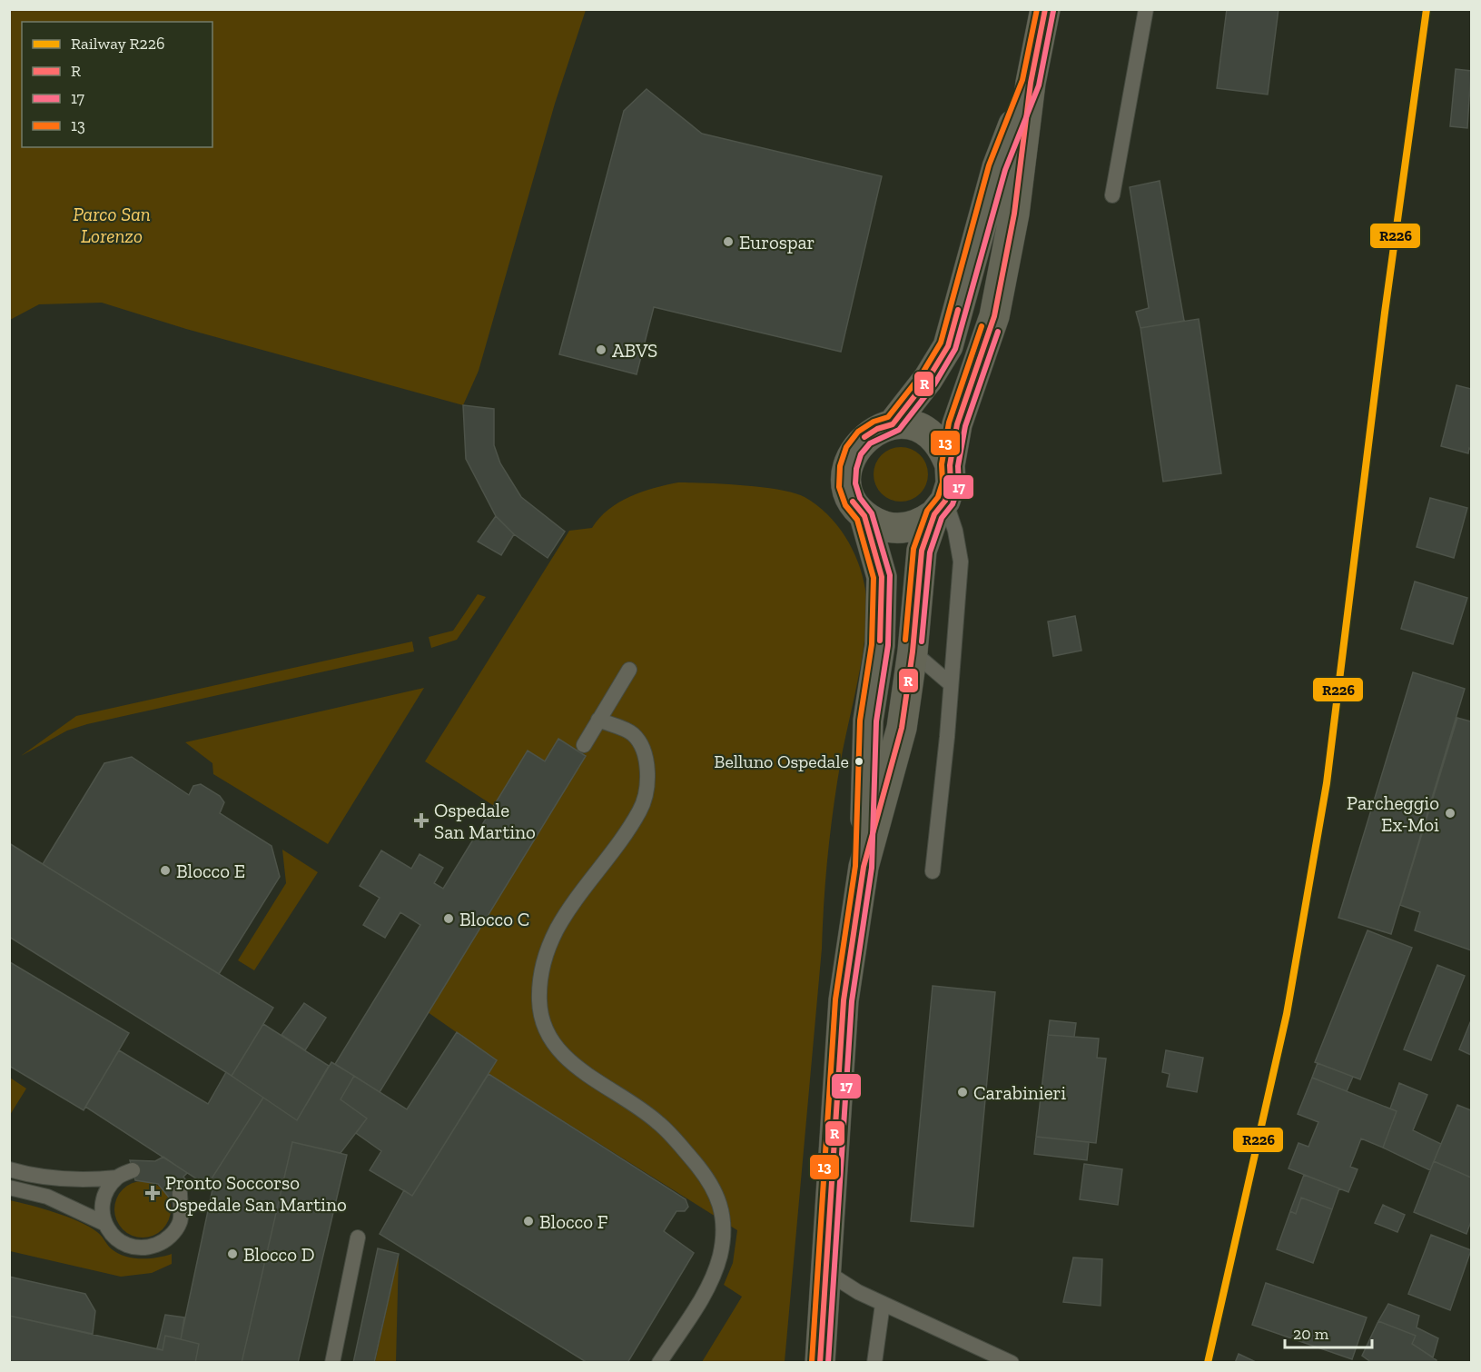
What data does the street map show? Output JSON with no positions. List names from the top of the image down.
{
  "parks": ["Parco San Lorenzo"],
  "places": {
    "other": [
      "Eurospar",
      "ABVS",
      "Belluno Ospedale",
      "Parcheggio Ex-Moi",
      "Blocco E",
      "Blocco C",
      "Carabinieri",
      "Blocco F",
      "Blocco D"
    ],
    "health": ["Ospedale San Martino", "Pronto Soccorso Ospedale San Martino"]
  },
  "lines": [
    "rail line R226",
    "transit line R",
    "transit line 13",
    "transit line 17"
  ],
  "legend": [
    "Railway R226",
    "R",
    "17",
    "13"
  ],
  "scale_bar": "20 m"
}
